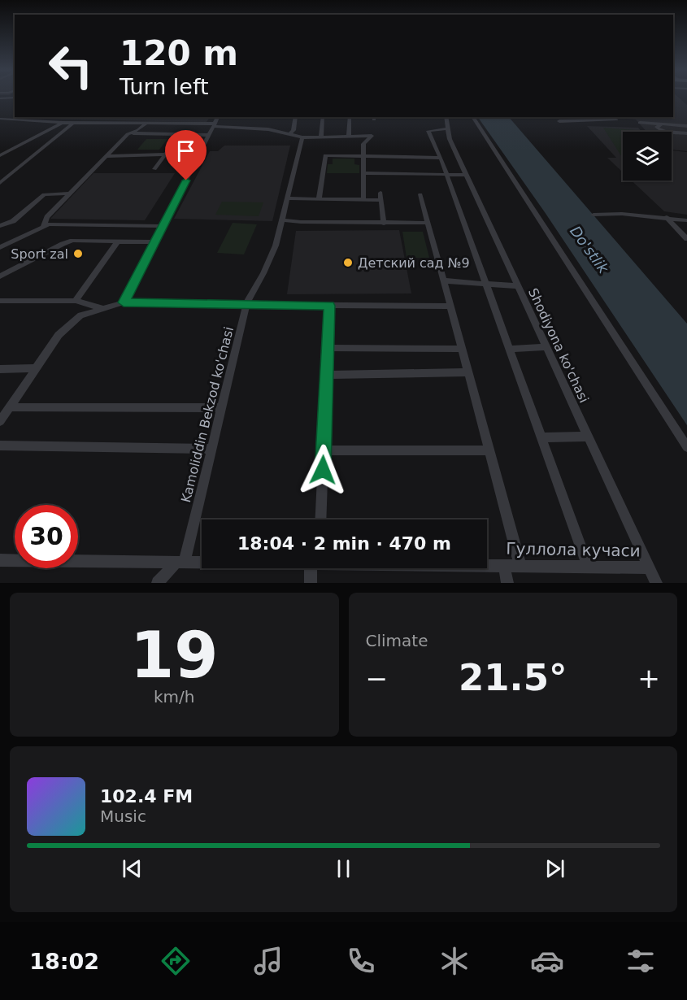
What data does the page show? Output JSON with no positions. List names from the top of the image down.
{
  "streets": {
    "street": ["Shodiyona ko'chasi", "Kamoliddin Bekzod ko'chasi", "Гуллола кучаси"]
  },
  "crossings": [
    ["Shodiyona ko'chasi", "Гуллола кучаси"],
    ["Kamoliddin Bekzod ko'chasi", "Гуллола кучаси"]
  ],
  "water": ["Do'stlik"],
  "places": ["Sport zal", "Детский сад №9"],
  "page": {
    "turn": ["120 m", "Turn left"],
    "limit": "30",
    "trip": "18:04 · 2 min · 470 m",
    "tile": [
      ["19", "km/h"],
      "Climate"
    ],
    "heat": ["−", "21.5°", "+"],
    "song": ["102.4 FM", "Music"],
    "tabs": "18:02"
  }
}
